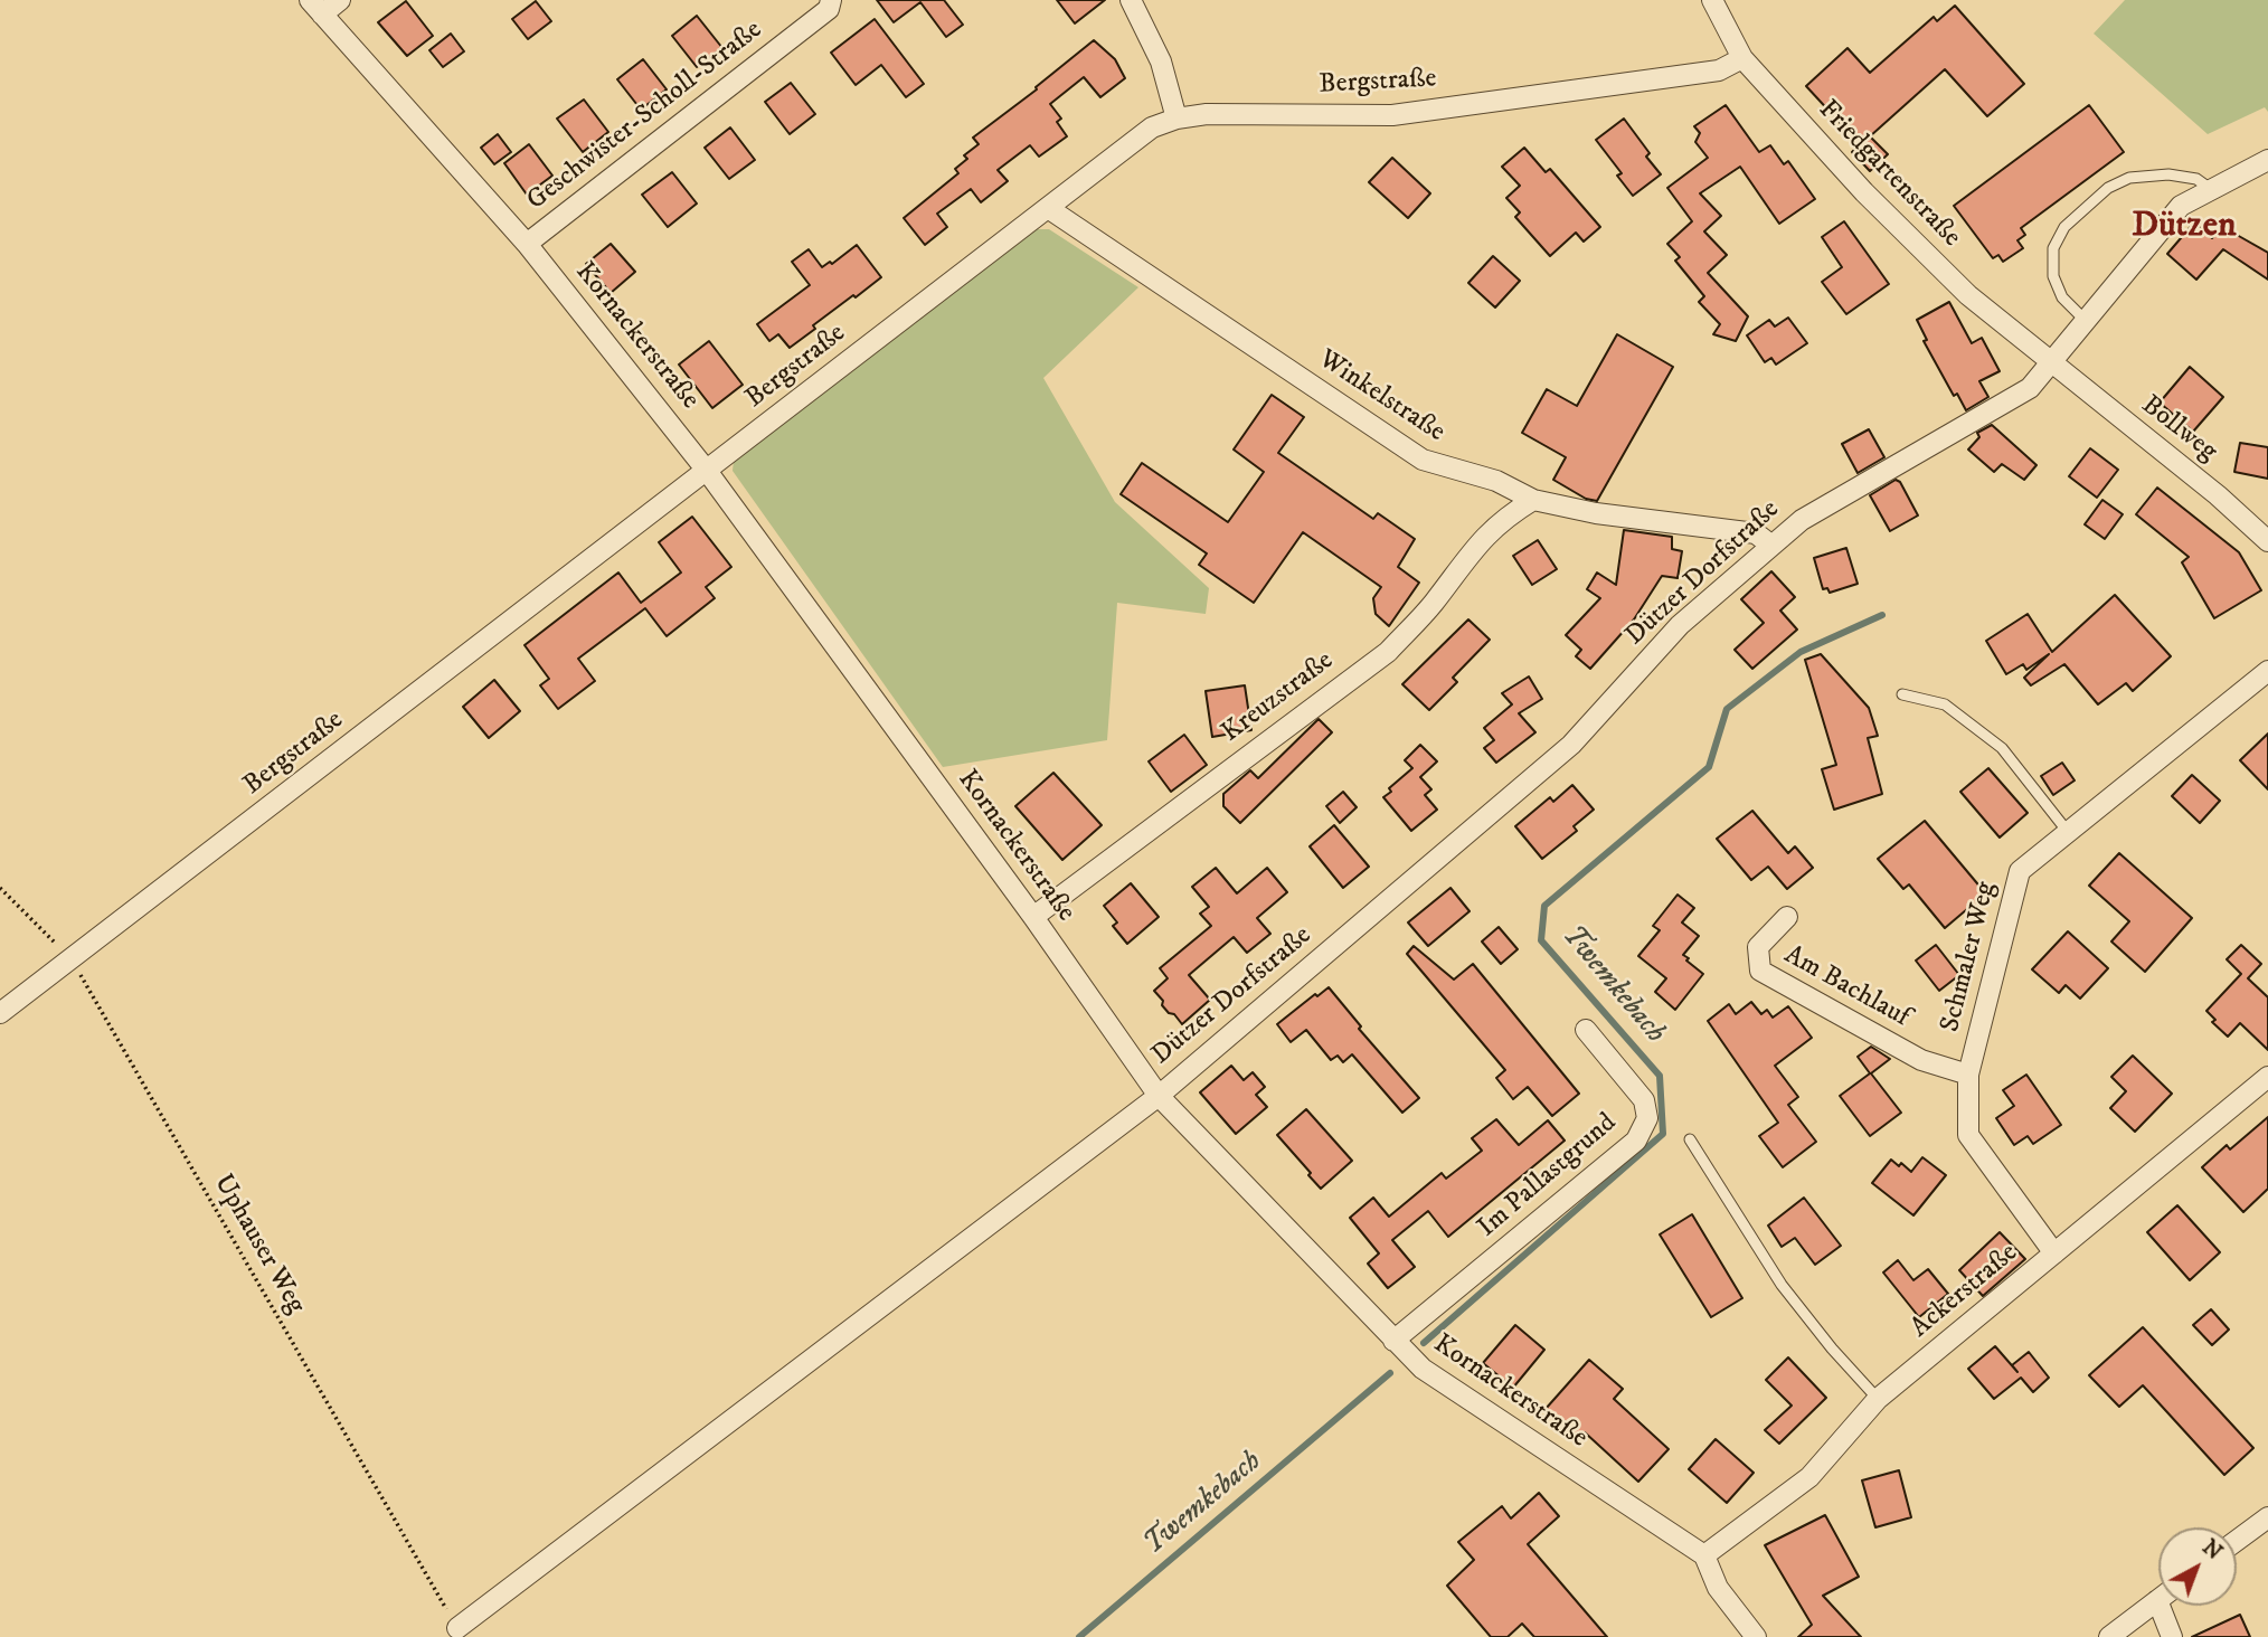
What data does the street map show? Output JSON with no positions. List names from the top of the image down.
{
  "streets": {
    "street": [
      "Bergstraße",
      "Geschwister-Scholl-Straße",
      "Friedgartenstraße",
      "Kornackerstraße",
      "Winkelstraße",
      "Bollweg",
      "Dützer Dorfstraße",
      "Kreuzstraße",
      "Schmaler Weg",
      "Am Bachlauf",
      "Im Pallastgrund",
      "Ackerstraße"
    ],
    "path": ["Uphauser Weg"]
  },
  "crossings": [
    ["Bergstraße", "Friedgartenstraße"],
    ["Bergstraße", "Kornackerstraße"],
    ["Bergstraße", "Winkelstraße"],
    ["Bergstraße", "Uphauser Weg"],
    ["Geschwister-Scholl-Straße", "Kornackerstraße"],
    ["Friedgartenstraße", "Bollweg"],
    ["Friedgartenstraße", "Dützer Dorfstraße"],
    ["Kornackerstraße", "Dützer Dorfstraße"],
    ["Kornackerstraße", "Kreuzstraße"],
    ["Kornackerstraße", "Im Pallastgrund"],
    ["Kornackerstraße", "Ackerstraße"],
    ["Winkelstraße", "Dützer Dorfstraße"],
    ["Winkelstraße", "Kreuzstraße"],
    ["Bollweg", "Dützer Dorfstraße"],
    ["Dützer Dorfstraße", "Uphauser Weg"],
    ["Schmaler Weg", "Am Bachlauf"],
    ["Schmaler Weg", "Ackerstraße"]
  ],
  "districts": ["Dützen"],
  "water": ["Twemkebach"],
  "north": "top right"
}
